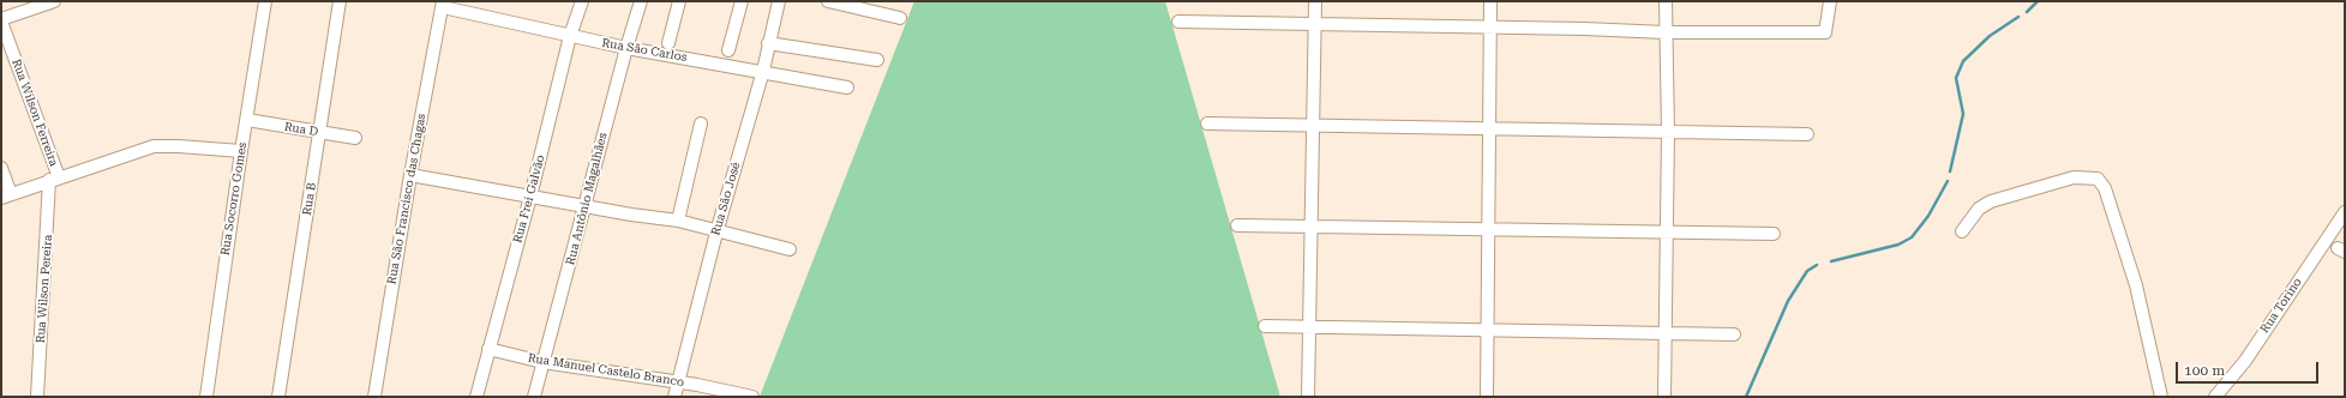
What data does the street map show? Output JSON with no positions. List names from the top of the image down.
{
  "streets": {
    "street": [
      "Rua São Carlos",
      "Rua Wilson Ferreira",
      "Rua D",
      "Rua Socorro Gomes",
      "Rua B",
      "Rua São Francisco das Chagas",
      "Rua Frei Galvão",
      "Rua Antônio Magalhães",
      "Rua São José",
      "Rua Wilson Pereira",
      "Rua Torino",
      "Rua Manuel Castelo Branco"
    ]
  },
  "crossings": [
    ["Rua São Carlos", "Rua São Francisco das Chagas"],
    ["Rua São Carlos", "Rua Frei Galvão"],
    ["Rua São Carlos", "Rua Antônio Magalhães"],
    ["Rua São Carlos", "Rua São José"],
    ["Rua Wilson Ferreira", "Rua Wilson Pereira"],
    ["Rua D", "Rua Socorro Gomes"],
    ["Rua D", "Rua B"],
    ["Rua Frei Galvão", "Rua Manuel Castelo Branco"],
    ["Rua Antônio Magalhães", "Rua Manuel Castelo Branco"],
    ["Rua São José", "Rua Manuel Castelo Branco"]
  ],
  "scale_bar": "100 m"
}
